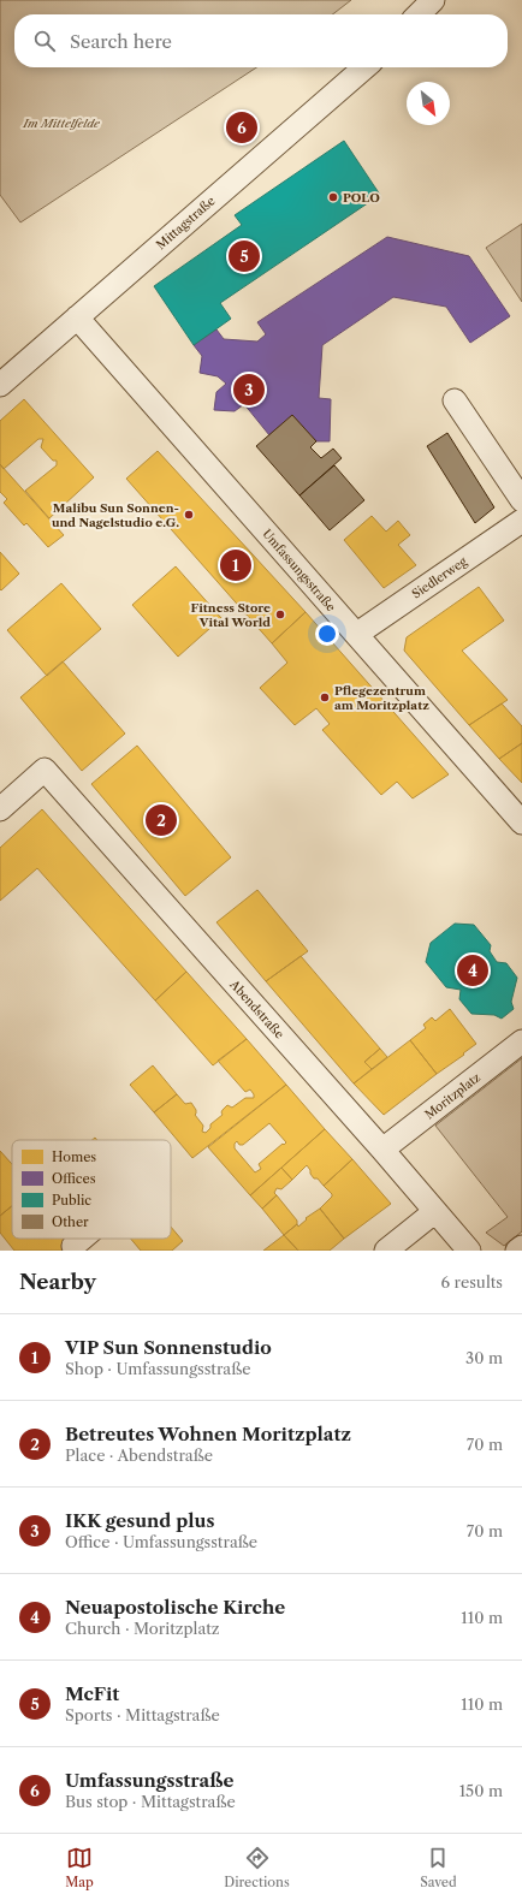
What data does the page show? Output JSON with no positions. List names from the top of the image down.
{
  "streets": {
    "street": [
      "Mittagstraße",
      "Umfassungsstraße",
      "Siedlerweg",
      "Abendstraße",
      "Moritzplatz"
    ]
  },
  "crossings": [
    ["Mittagstraße", "Umfassungsstraße"],
    ["Umfassungsstraße", "Siedlerweg"],
    ["Abendstraße", "Moritzplatz"]
  ],
  "parks": ["Im Mittelfelde"],
  "places": [
    "POLO",
    "Malibu Sun Sonnen- und Nagelstudio e.G.",
    "Fitness Store Vital World",
    "Pflegezentrum am Moritzplatz"
  ],
  "legend": [
    "Homes",
    "Offices",
    "Public",
    "Other"
  ],
  "north": "bottom right",
  "page": {
    "search": "Search here",
    "pins": [
      "6",
      "5",
      "3",
      "1",
      "2",
      "4"
    ],
    "heading": ["Nearby", "6 results"],
    "list": [
      {
        "mark": "1",
        "name": "VIP Sun Sonnenstudio",
        "note": "Shop · Umfassungsstraße",
        "value": "30 m"
      },
      {
        "mark": "2",
        "name": "Betreutes Wohnen Moritzplatz",
        "note": "Place · Abendstraße",
        "value": "70 m"
      },
      {
        "mark": "3",
        "name": "IKK gesund plus",
        "note": "Office · Umfassungsstraße",
        "value": "70 m"
      },
      {
        "mark": "4",
        "name": "Neuapostolische Kirche",
        "note": "Church · Moritzplatz",
        "value": "110 m"
      },
      {
        "mark": "5",
        "name": "McFit",
        "note": "Sports · Mittagstraße",
        "value": "110 m"
      },
      {
        "mark": "6",
        "name": "Umfassungsstraße",
        "note": "Bus stop · Mittagstraße",
        "value": "150 m"
      }
    ],
    "nav": ["Map", "Directions", "Saved"]
  }
}
